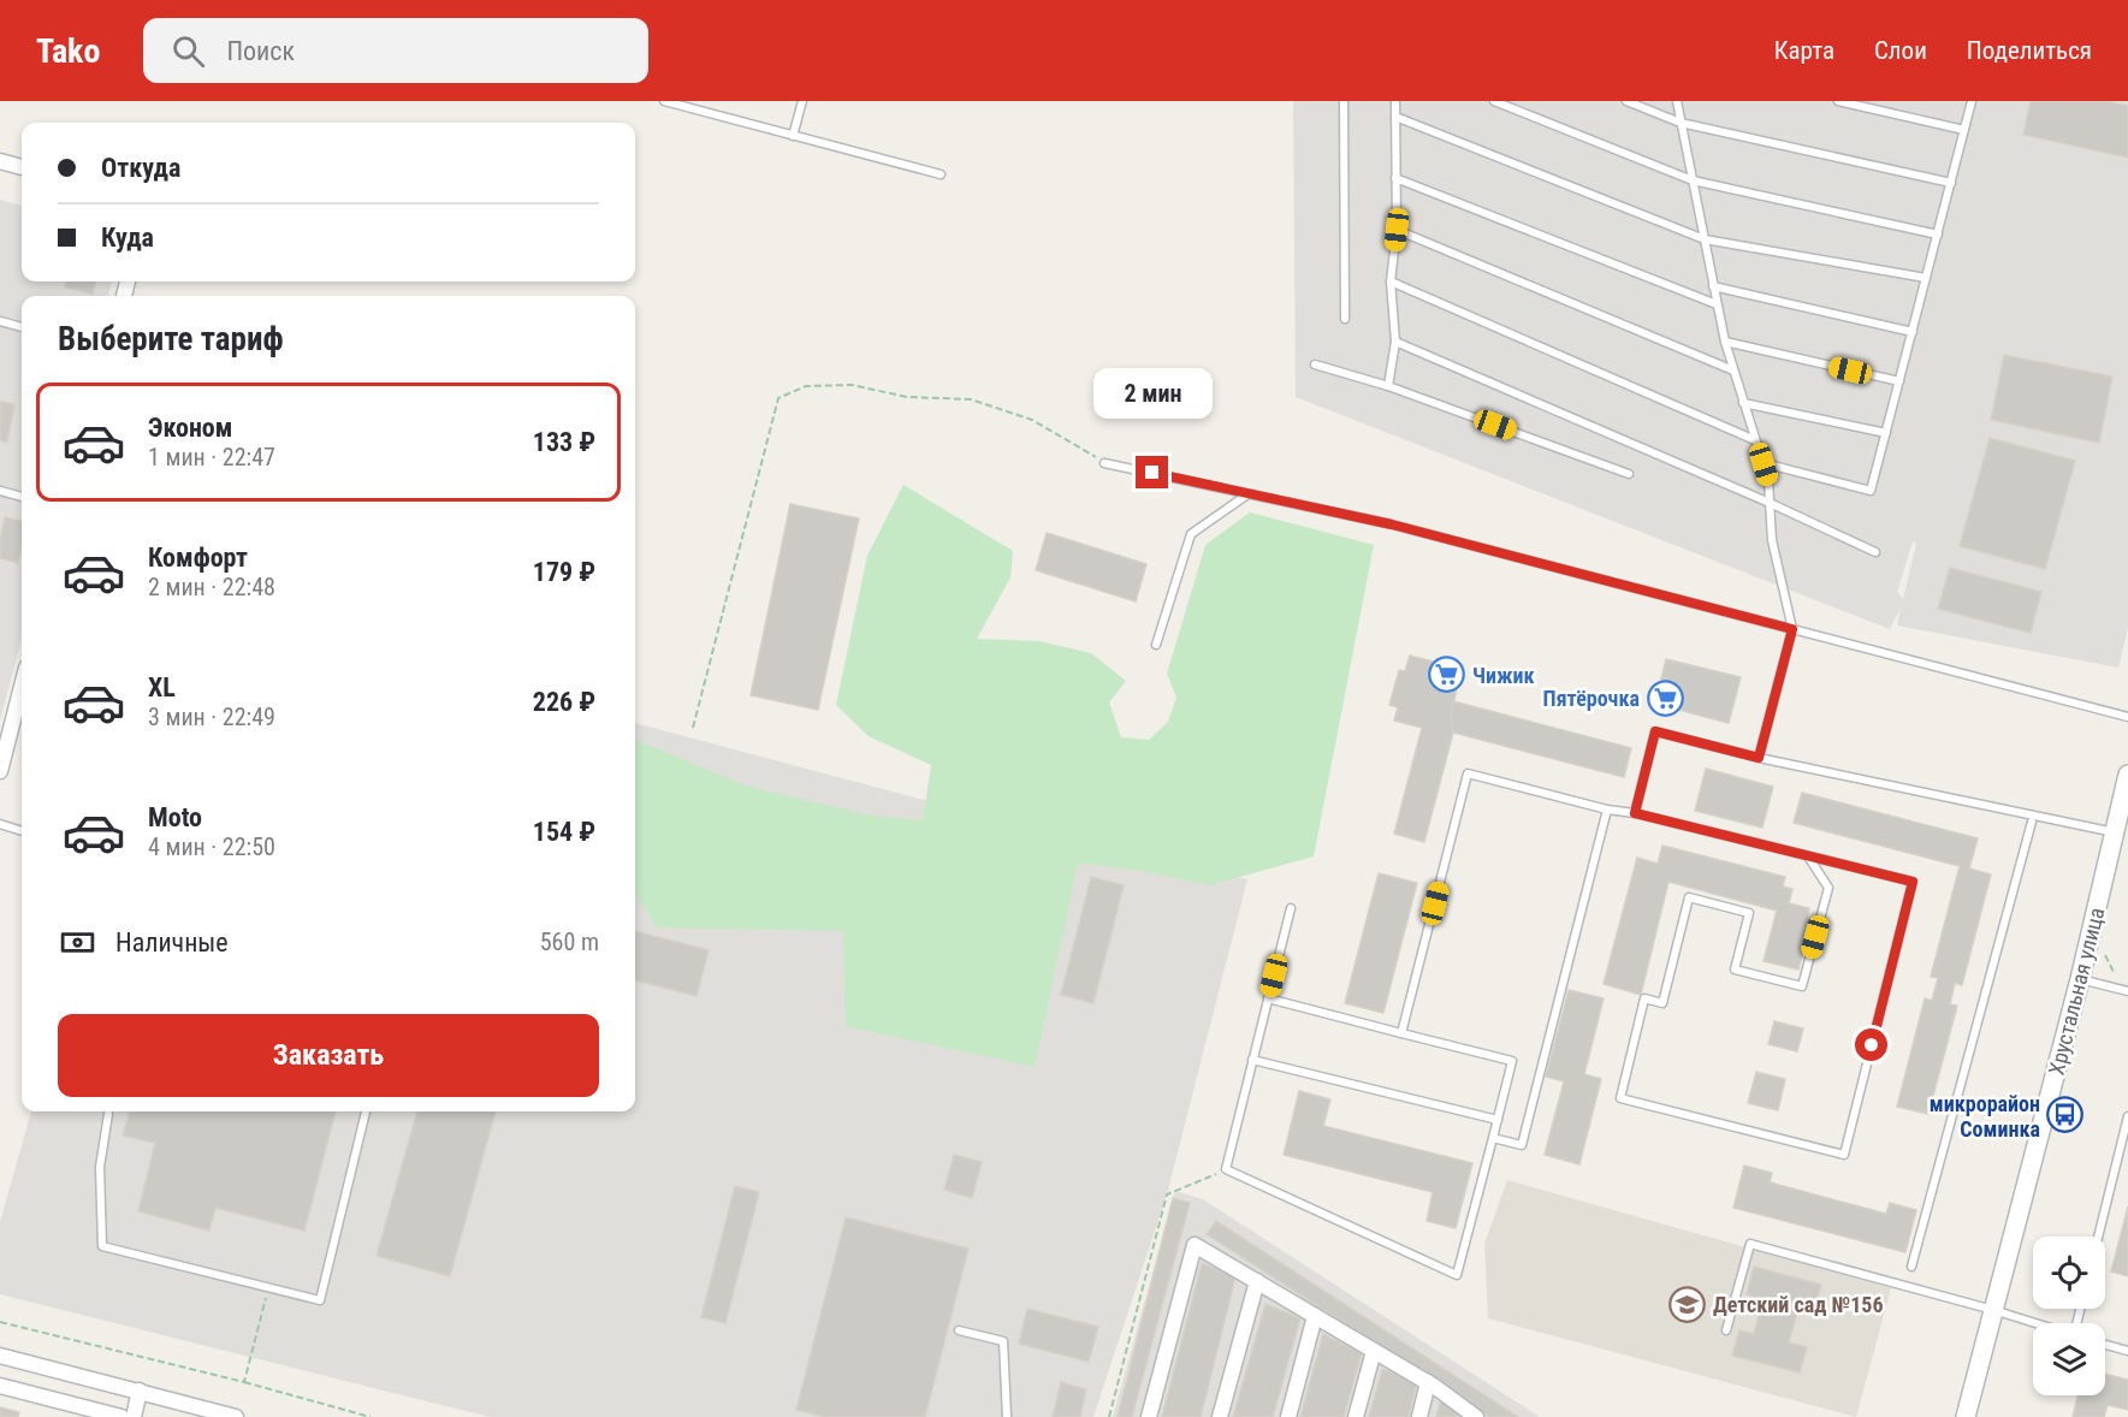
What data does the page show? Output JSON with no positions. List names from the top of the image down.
{
  "streets": {
    "street": ["Хрустальная улица"]
  },
  "places": {
    "supermarket": ["Чижик", "Пятёрочка"],
    "bus stop": ["микрорайон Соминка"],
    "school or university": ["Детский сад №156"]
  },
  "page": {
    "header": "Tako",
    "search": "Поиск",
    "nav": ["Карта", "Слои", "Поделиться"],
    "banner": ["Откуда", "Куда"],
    "heading": "Выберите тариф",
    "bubble": "2 мин",
    "list": [
      {
        "name": "Эконом",
        "note": "1 мин · 22:47",
        "value": "133 ₽"
      },
      {
        "name": "Комфорт",
        "note": "2 мин · 22:48",
        "value": "179 ₽"
      },
      {
        "name": "XL",
        "note": "3 мин · 22:49",
        "value": "226 ₽"
      },
      {
        "name": "Moto",
        "note": "4 мин · 22:50",
        "value": "154 ₽"
      }
    ],
    "pay": ["Наличные", "560 m"],
    "buttons": "Заказать"
  }
}
